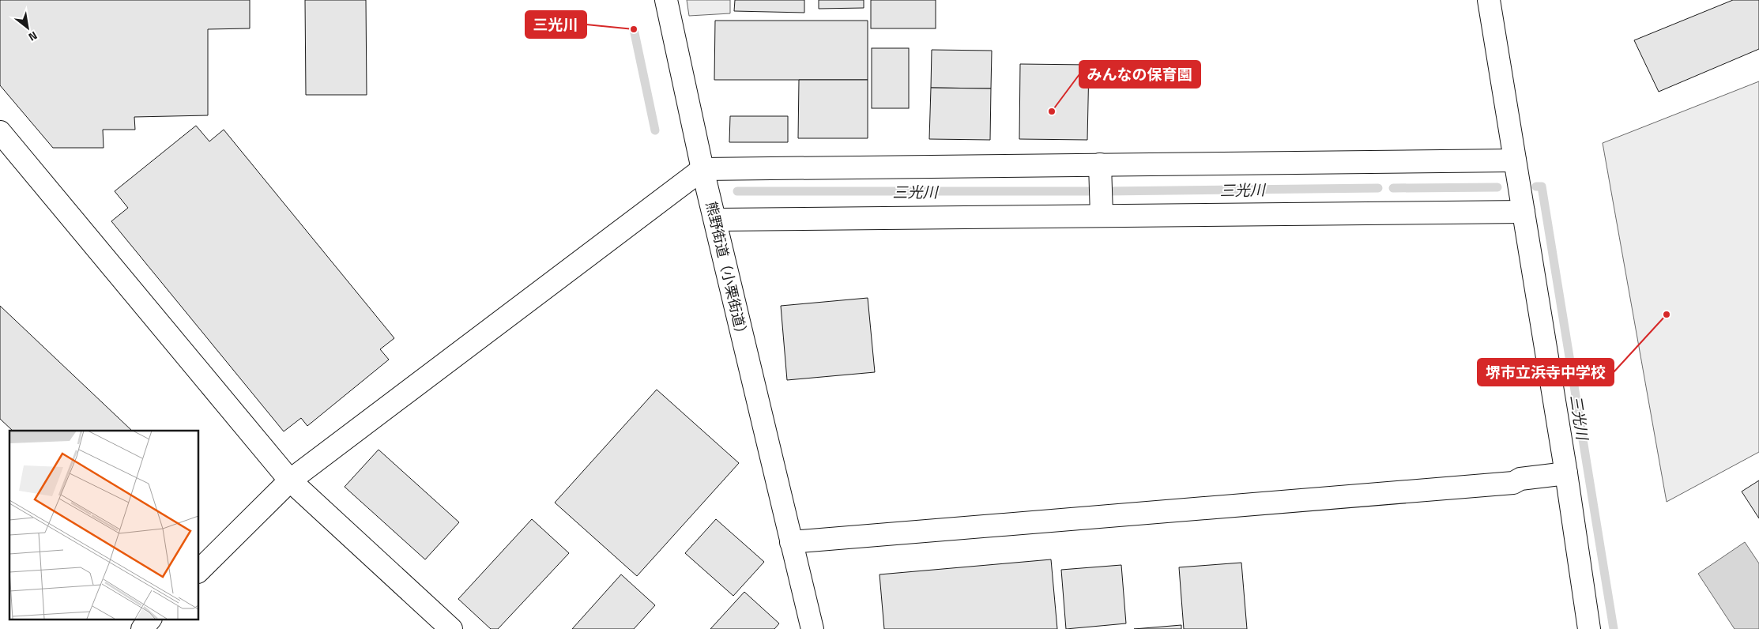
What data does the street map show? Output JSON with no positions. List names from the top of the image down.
{
  "streets": {
    "street": ["熊野街道（小栗街道）"]
  },
  "water": ["三光川"],
  "places": ["三光川", "みんなの保育園", "堺市立浜寺中学校"],
  "north": "bottom right"
}
